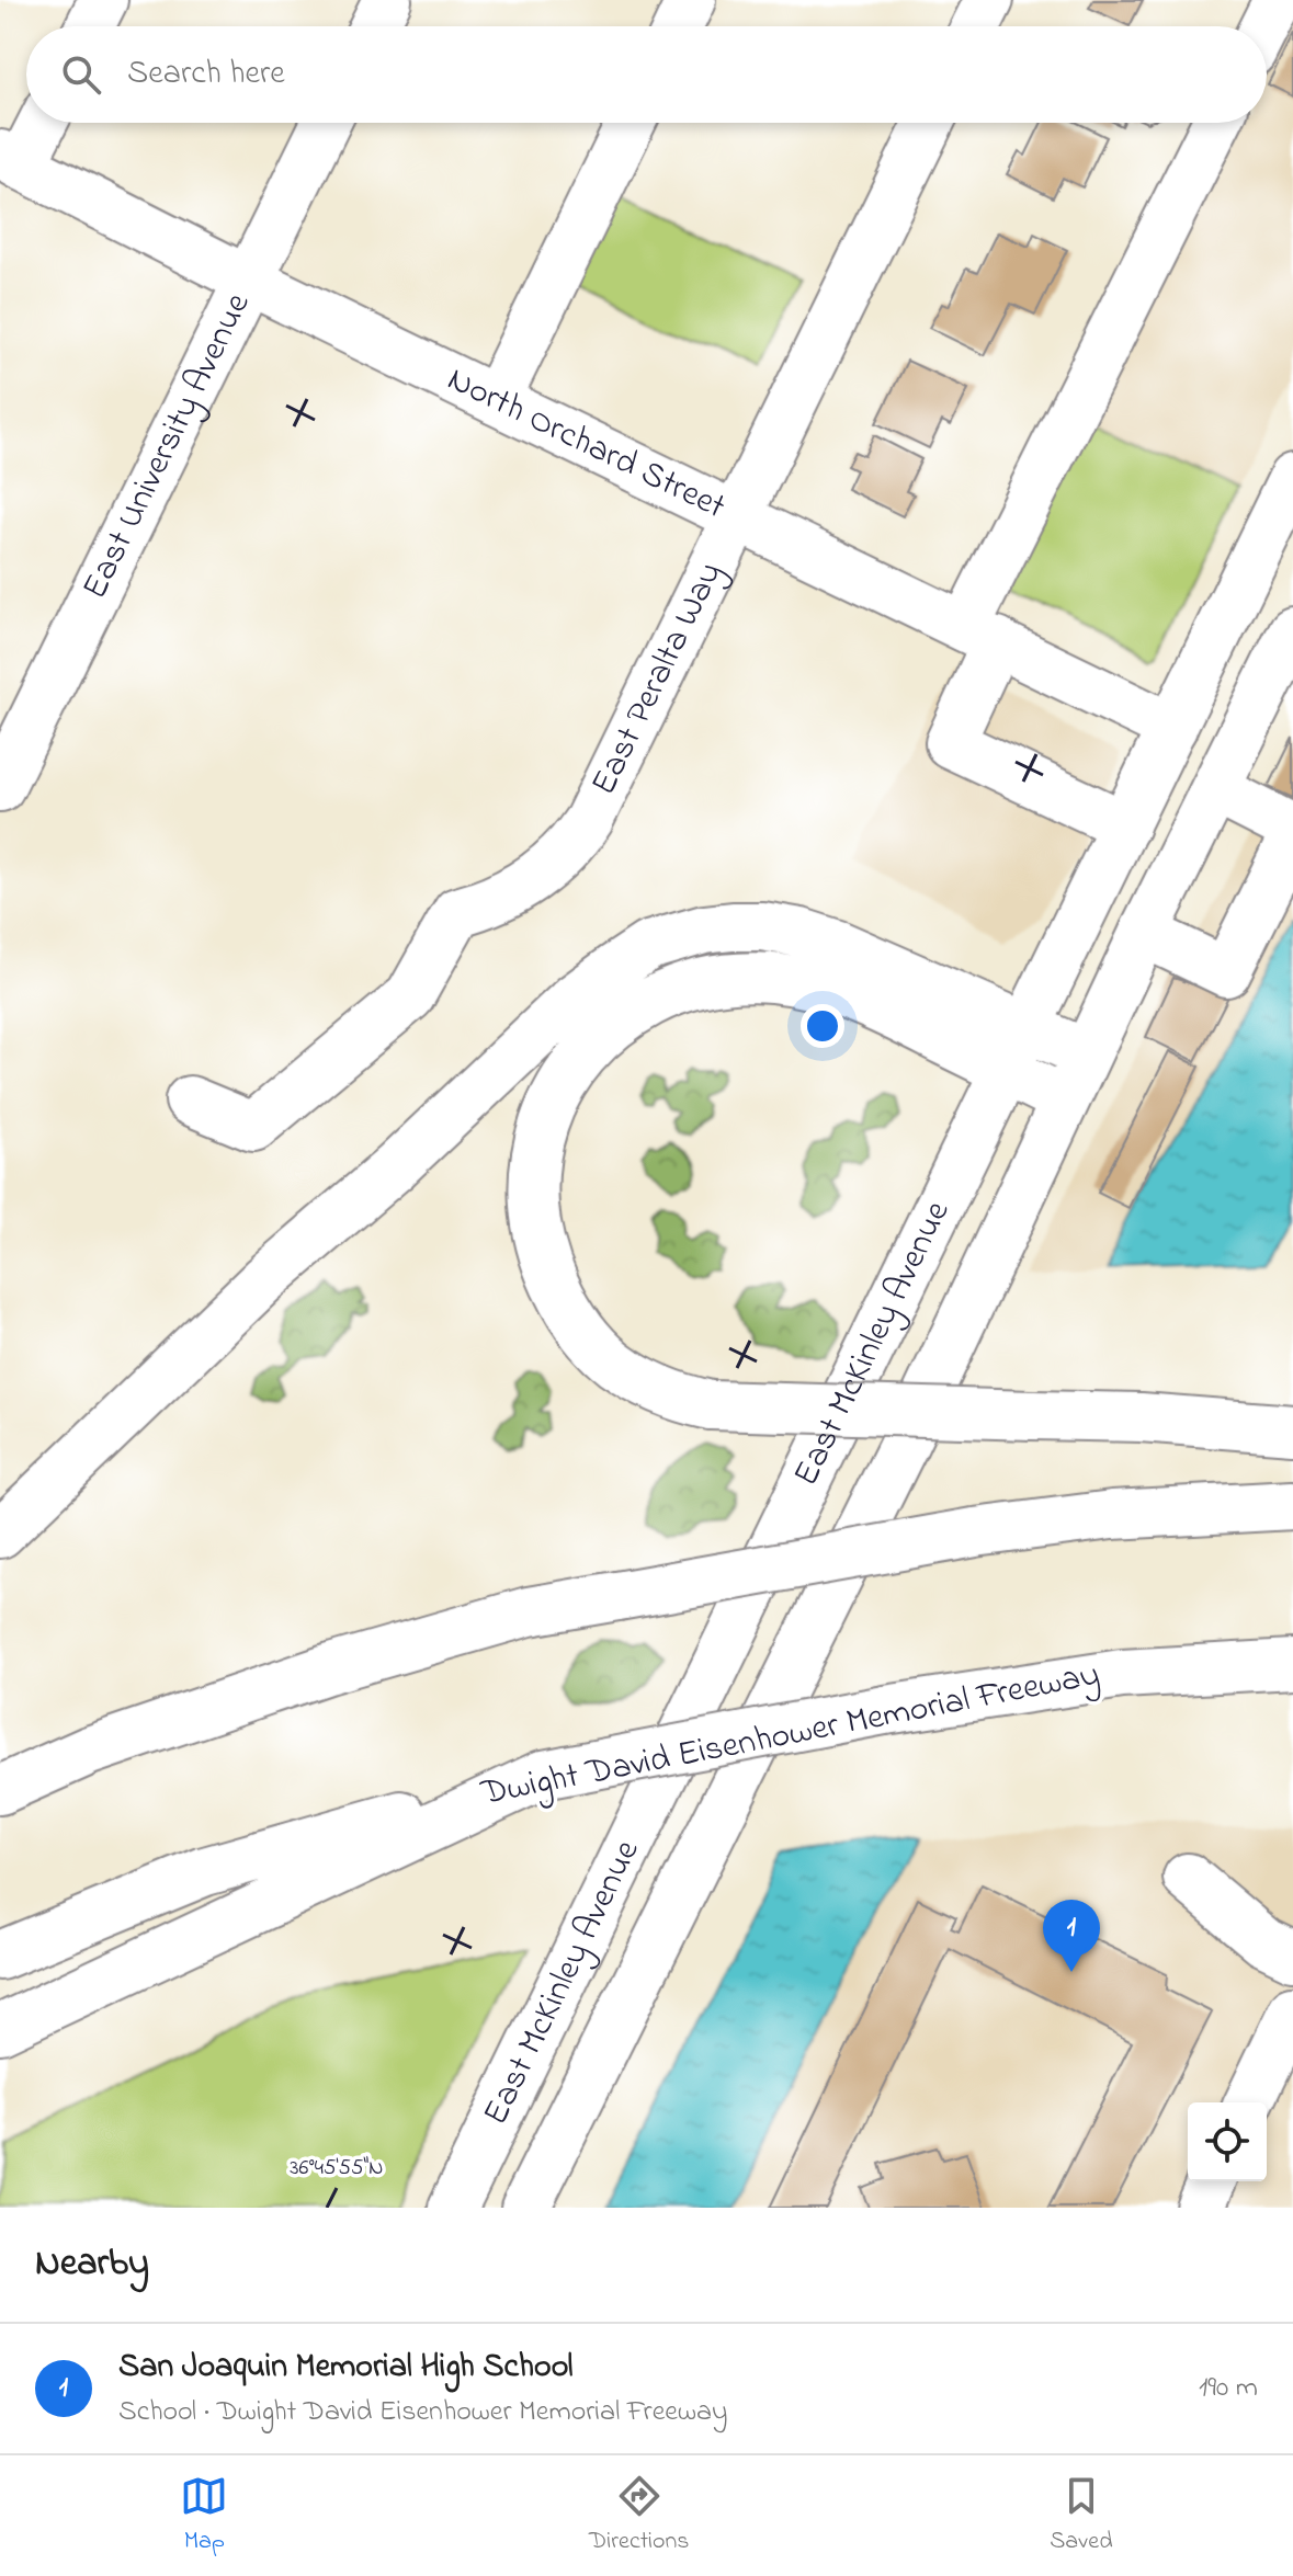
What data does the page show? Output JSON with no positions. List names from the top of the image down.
{
  "streets": {
    "main road": [
      "North Orchard Street",
      "East University Avenue",
      "East Peralta Way",
      "East McKinley Avenue",
      "Dwight David Eisenhower Memorial Freeway"
    ]
  },
  "crossings": [
    ["North Orchard Street", "East University Avenue"],
    ["North Orchard Street", "East Peralta Way"],
    ["North Orchard Street", "East McKinley Avenue"]
  ],
  "page": {
    "search": "Search here",
    "pins": "1",
    "heading": "Nearby",
    "list": [
      {
        "mark": "1",
        "name": "San Joaquin Memorial High School",
        "note": "School · Dwight David Eisenhower Memorial Freeway",
        "value": "190 m"
      }
    ],
    "nav": ["Map", "Directions", "Saved"]
  },
  "coordinates": ["36°45'55\"N"]
}
